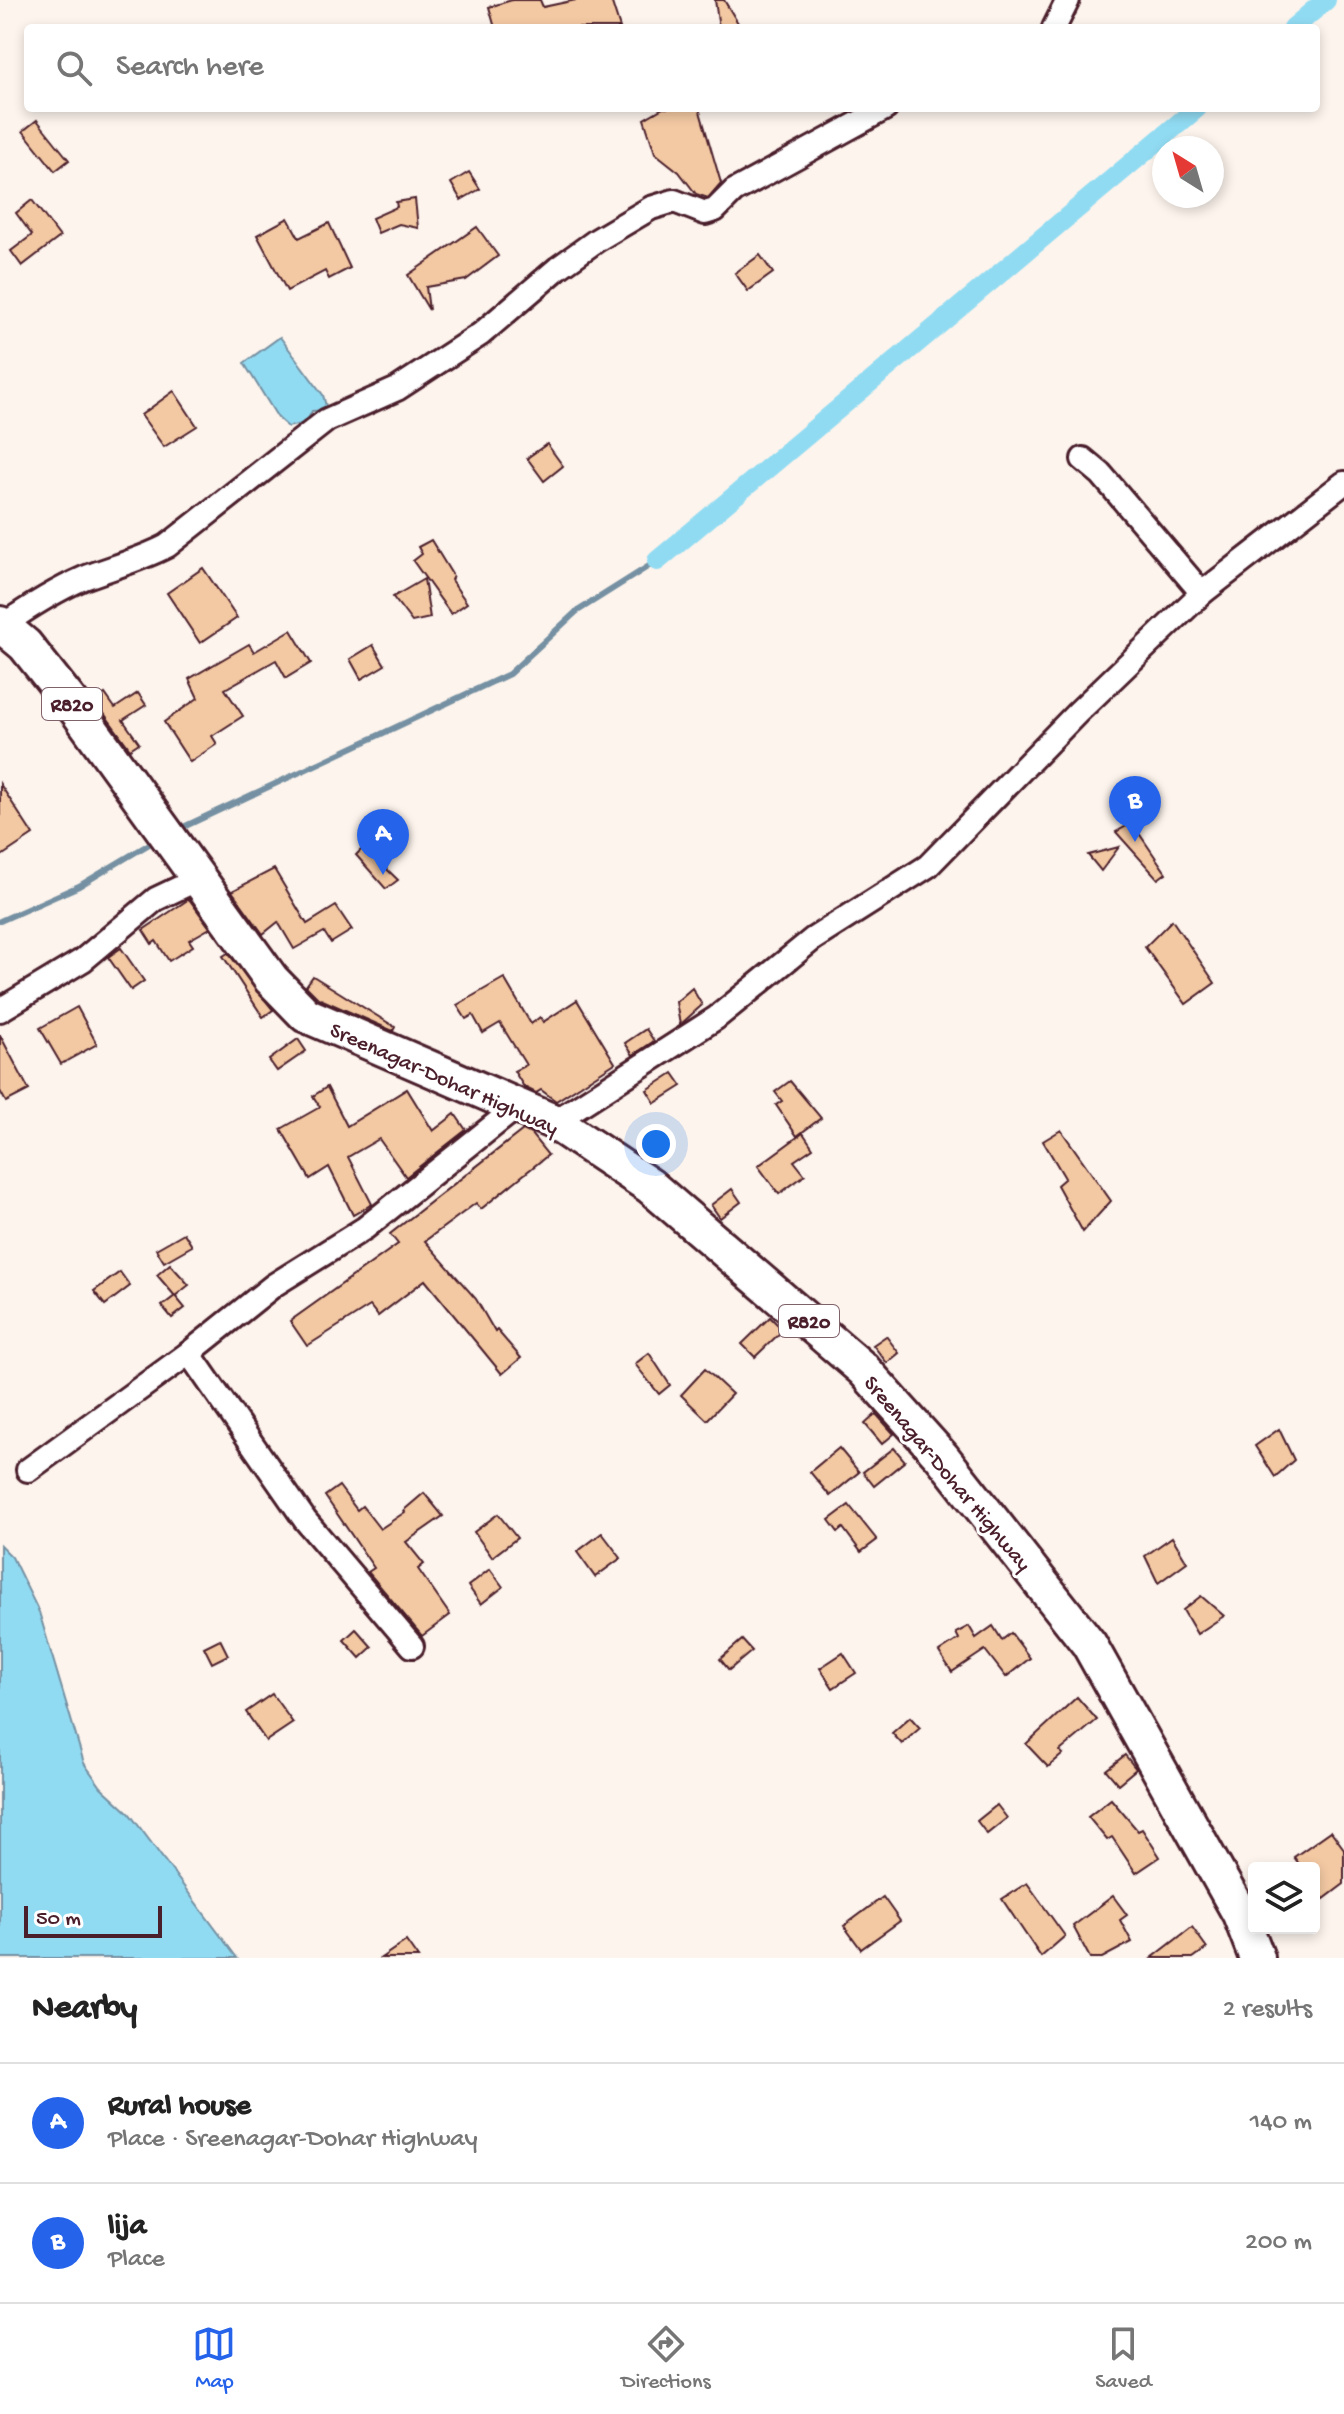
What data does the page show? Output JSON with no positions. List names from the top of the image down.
{
  "streets": {
    "main road": ["R820", "Sreenagar-Dohar Highway"]
  },
  "scale_bar": "50 m",
  "north": "top left",
  "page": {
    "search": "Search here",
    "pins": ["B", "A"],
    "scale": "50 m",
    "heading": ["Nearby", "2 results"],
    "list": [
      {
        "mark": "A",
        "name": "Rural house",
        "note": "Place · Sreenagar-Dohar Highway",
        "value": "140 m"
      },
      {
        "mark": "B",
        "name": "lija",
        "note": "Place",
        "value": "200 m"
      }
    ],
    "nav": ["Map", "Directions", "Saved"]
  }
}
